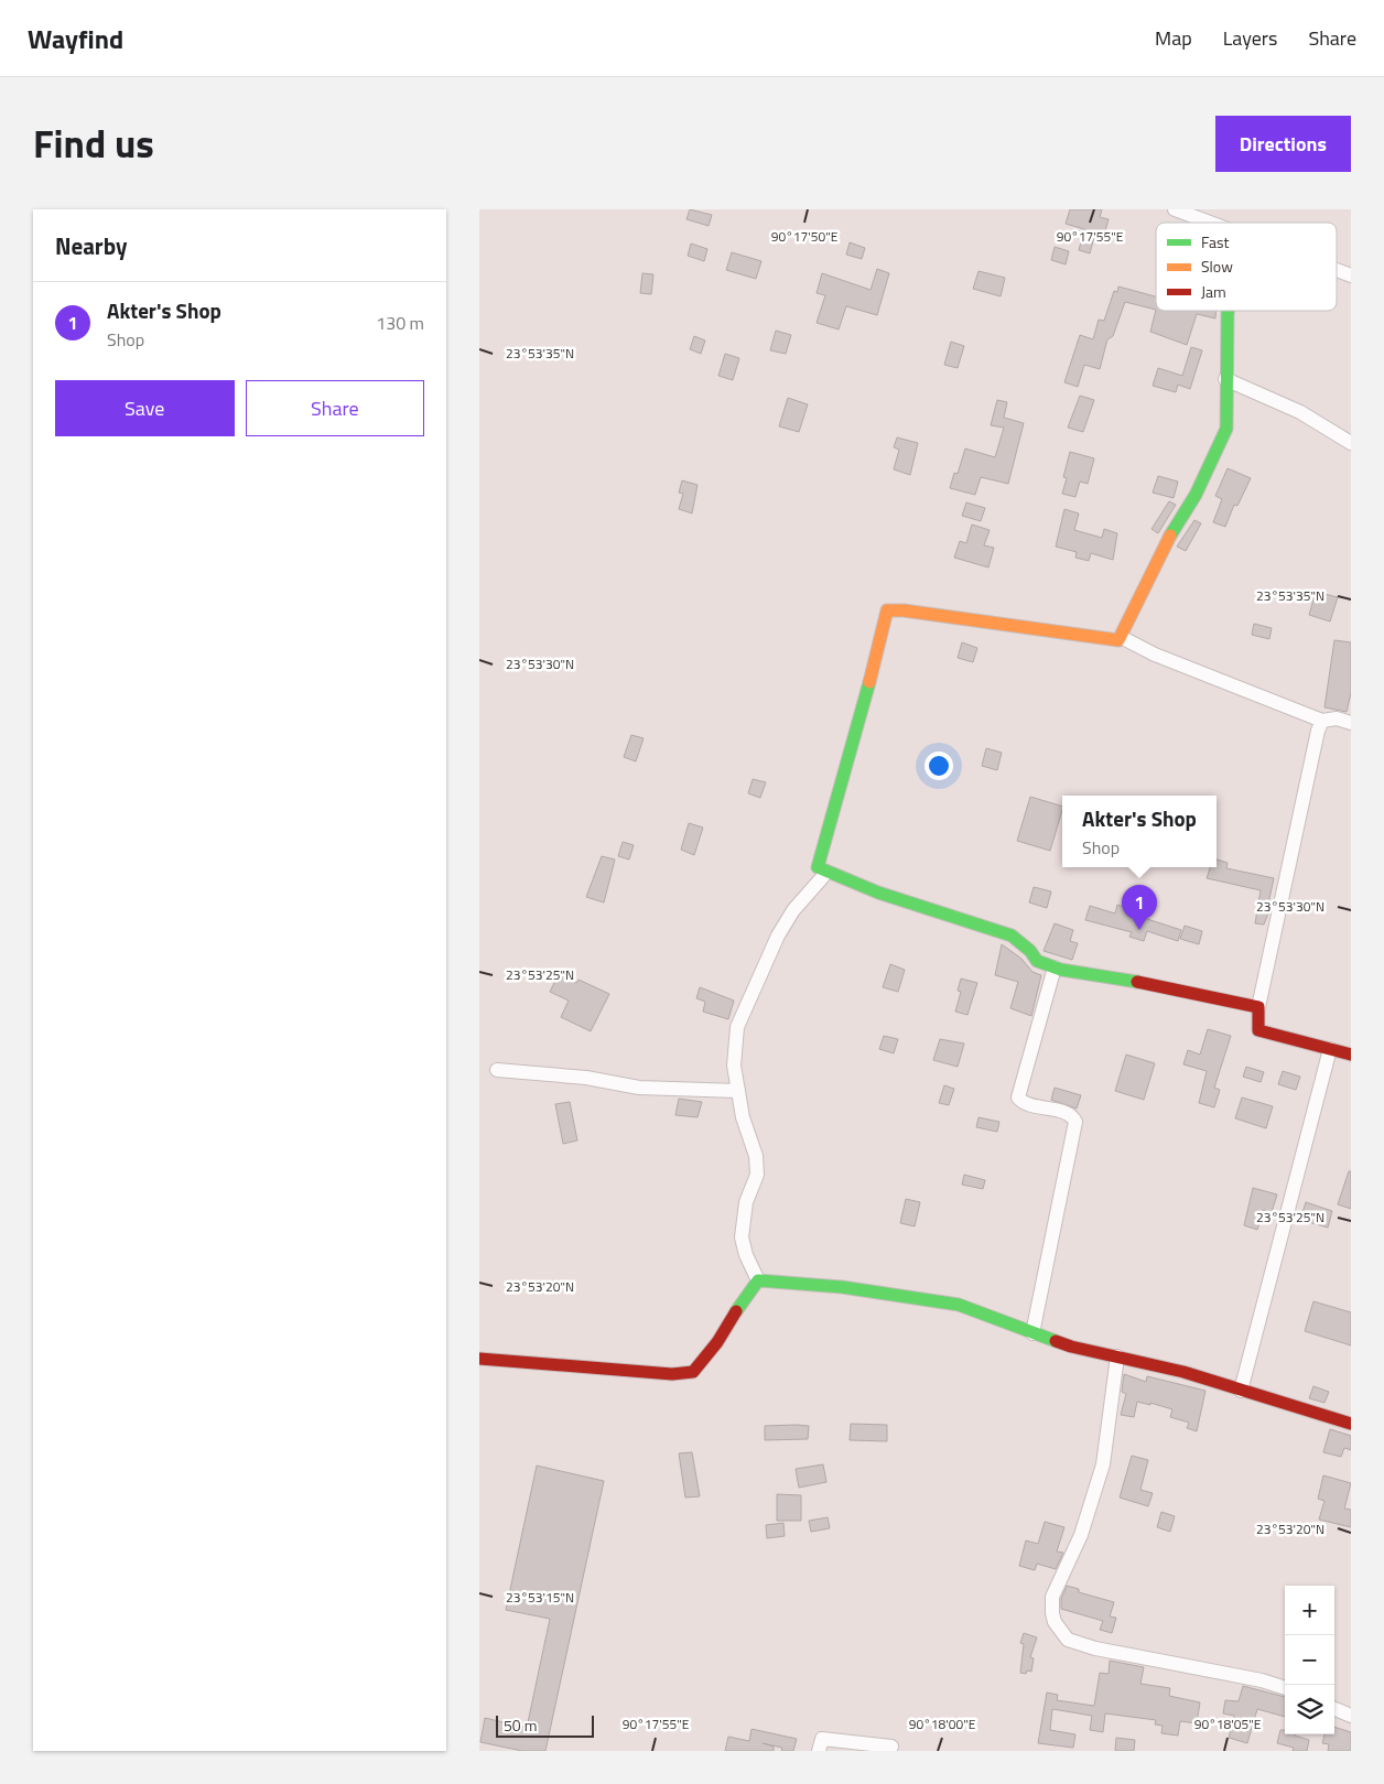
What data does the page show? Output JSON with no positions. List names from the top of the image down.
{
  "legend": ["Fast", "Slow", "Jam"],
  "scale_bar": "50 m",
  "page": {
    "header": "Wayfind",
    "nav": ["Map", "Layers", "Share"],
    "title": "Find us",
    "buttons": [
      "Directions",
      ["Save", "Share"]
    ],
    "heading": "Nearby",
    "list": [
      {
        "mark": "1",
        "name": "Akter's Shop",
        "note": "Shop",
        "value": "130 m"
      }
    ],
    "popup": ["Akter's Shop", "Shop"],
    "pins": "1",
    "map_buttons": ["+", "−"],
    "scale": "50 m"
  },
  "coordinates": [
    "90°17'50\"E",
    "90°17'55\"E",
    "23°53'35\"N",
    "23°53'30\"N",
    "23°53'25\"N",
    "23°53'20\"N",
    "23°53'15\"N",
    "90°18'00\"E",
    "90°18'05\"E"
  ]
}
